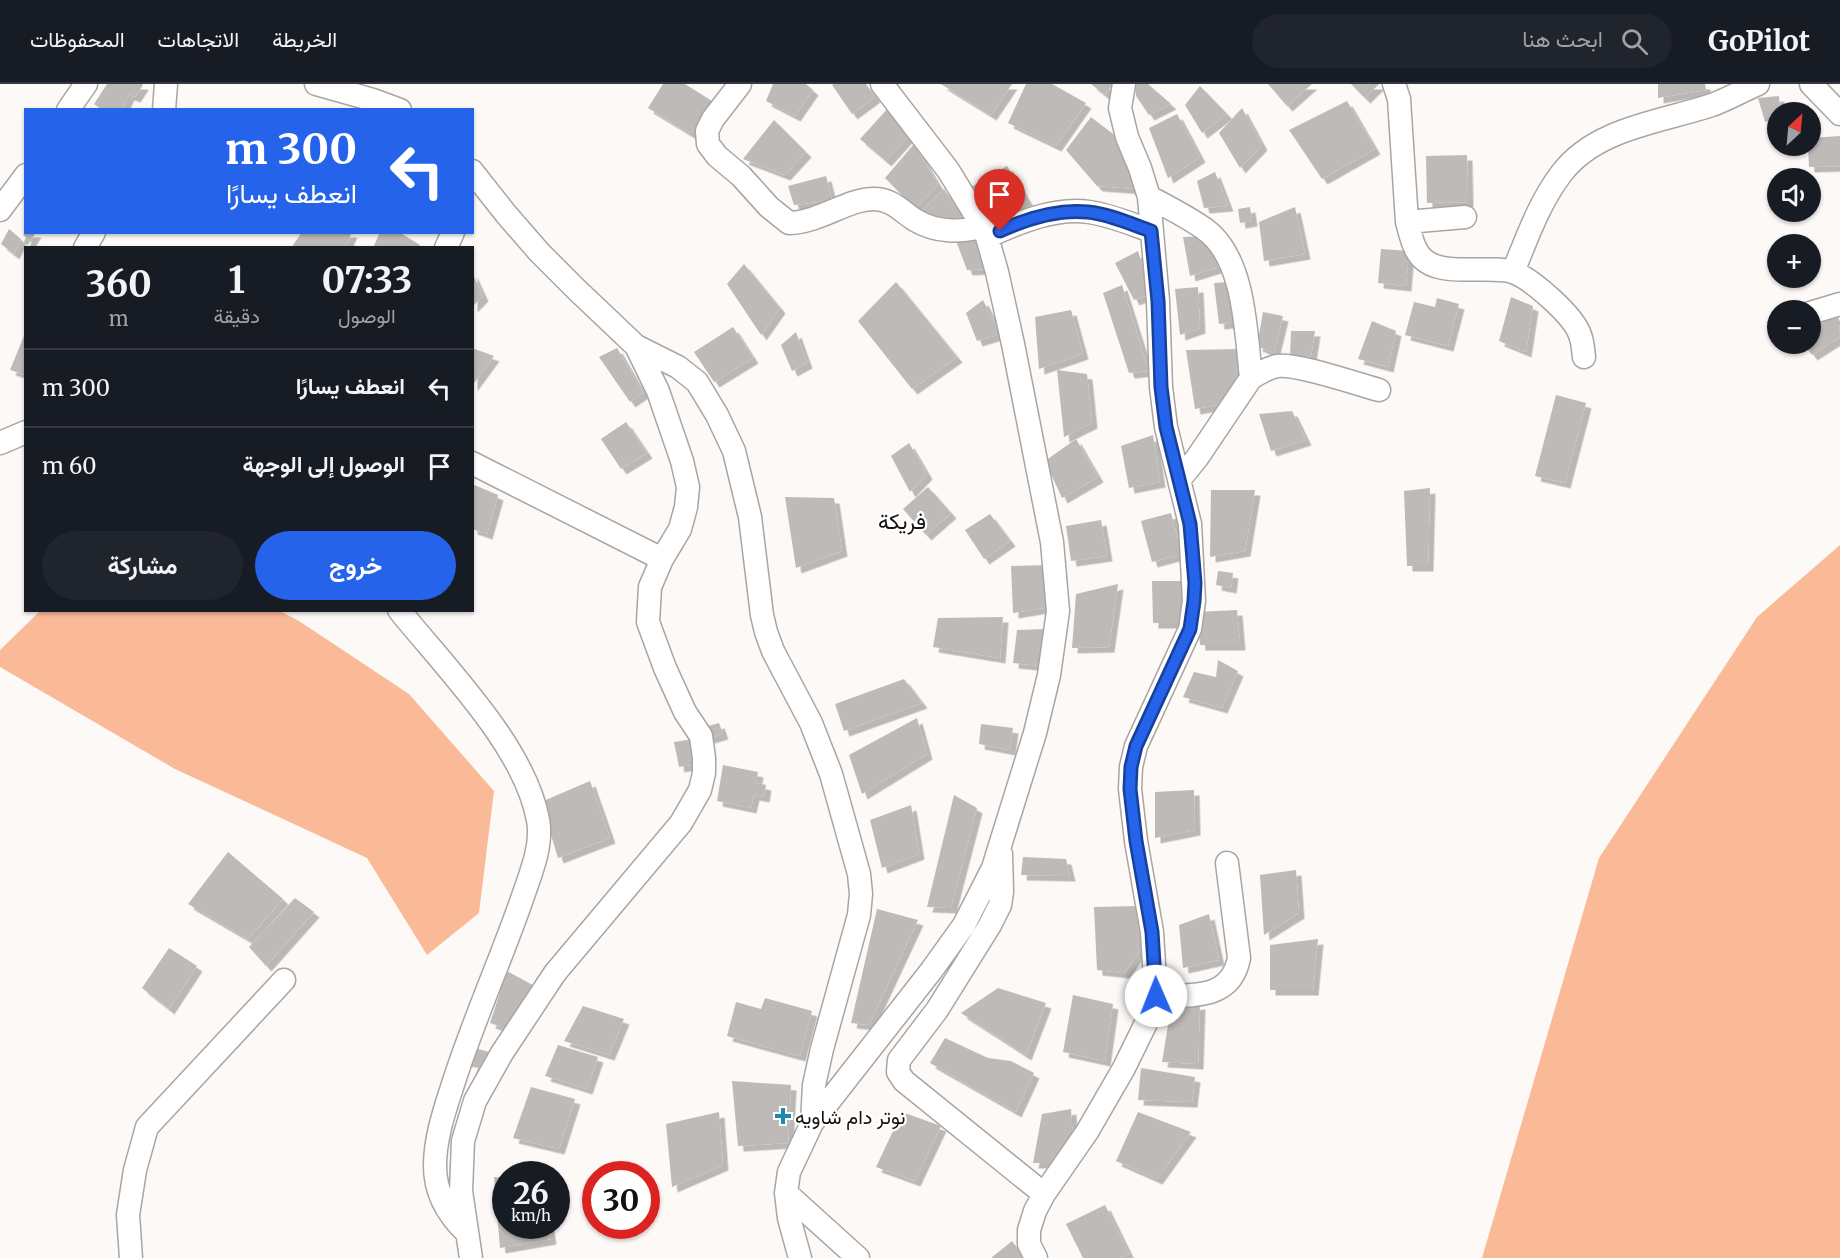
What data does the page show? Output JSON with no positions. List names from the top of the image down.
{
  "districts": ["فريكة"],
  "places": {
    "health": ["نوتر دام شاويه"]
  },
  "north": "top right",
  "page": {
    "header": "GoPilot",
    "search": "ابحث هنا",
    "nav": ["الخريطة", "الاتجاهات", "المحفوظات"],
    "map_buttons": ["+", "−"],
    "turn": ["300 m", "انعطف يسارًا"],
    "eta": [
      "07:33",
      "الوصول",
      "1",
      "دقيقة",
      "360",
      "m"
    ],
    "list": [
      {
        "name": "انعطف يسارًا",
        "value": "300 m"
      },
      {
        "name": "الوصول إلى الوجهة",
        "value": "60 m"
      }
    ],
    "buttons": ["خروج", "مشاركة"],
    "speed": "26 km/h",
    "limit": "30"
  }
}
